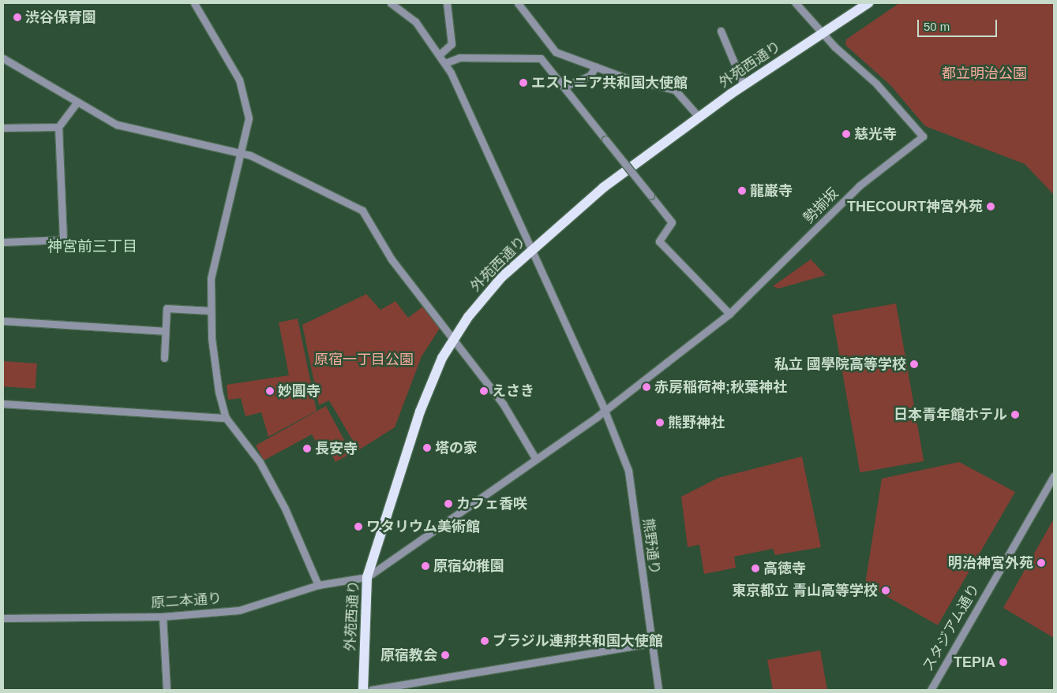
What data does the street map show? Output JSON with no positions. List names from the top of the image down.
{
  "streets": {
    "main road": ["外苑西通り"],
    "street": [
      "勢揃坂",
      "熊野通り",
      "原二本通り",
      "スタジアム通り"
    ]
  },
  "crossings": [
    ["外苑西通り", "勢揃坂"],
    ["外苑西通り", "熊野通り"],
    ["外苑西通り", "原二本通り"],
    ["勢揃坂", "熊野通り"],
    ["勢揃坂", "原二本通り"]
  ],
  "districts": ["神宮前三丁目"],
  "parks": ["都立明治公園", "原宿一丁目公園"],
  "places": [
    "渋谷保育園",
    "エストニア共和国大使館",
    "慈光寺",
    "龍巌寺",
    "THECOURT神宮外苑",
    "私立 國學院高等学校",
    "赤房稲荷神;秋葉神社",
    "妙圓寺",
    "えさき",
    "日本青年館ホテル",
    "熊野神社",
    "塔の家",
    "長安寺",
    "カフェ香咲",
    "ワタリウム美術館",
    "明治神宮外苑",
    "原宿幼稚園",
    "高徳寺",
    "東京都立 青山高等学校",
    "ブラジル連邦共和国大使館",
    "原宿教会",
    "TEPIA"
  ],
  "scale_bar": "50 m"
}
